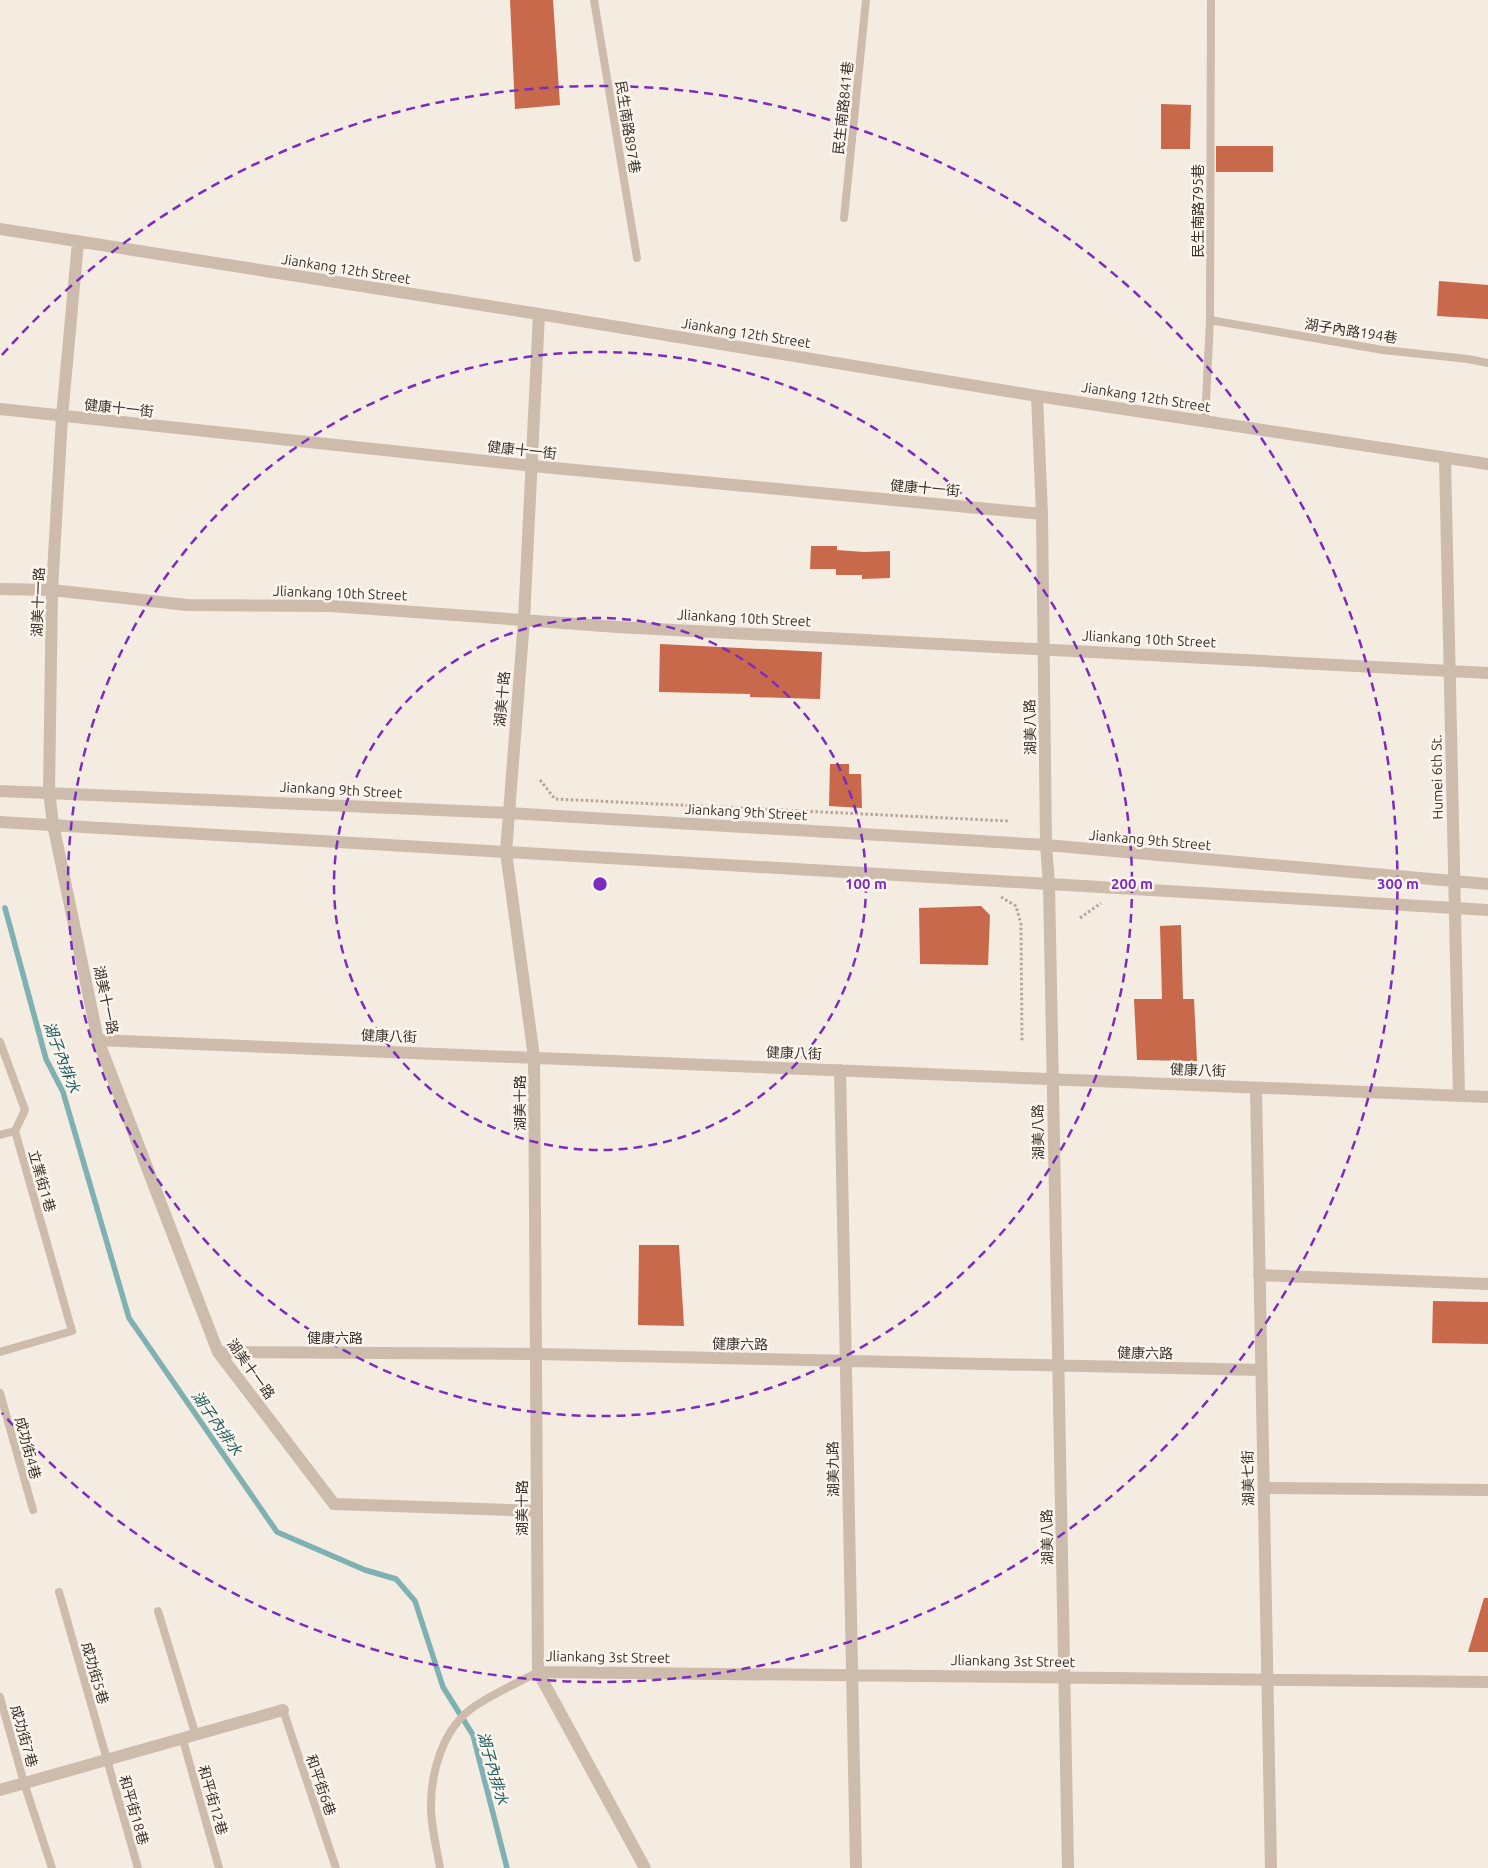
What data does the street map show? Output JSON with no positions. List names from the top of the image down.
{
  "streets": {
    "street": [
      "Jiankang 12th Street",
      "健康十一街",
      "Jliankang 10th Street",
      "湖美十一路",
      "湖美十路",
      "湖美八路",
      "Humei 6th St.",
      "Jiankang 9th Street",
      "健康八街",
      "健康六路",
      "湖美九路",
      "湖美七街",
      "Jliankang 3st Street"
    ],
    "lane": [
      "民生南路841巷",
      "民生南路897巷",
      "民生南路795巷",
      "湖子內路194巷",
      "立業街1巷",
      "成功街4巷",
      "成功街5巷",
      "成功街7巷",
      "和平街6巷",
      "和平街12巷",
      "和平街18巷"
    ]
  },
  "crossings": [
    ["民生南路795巷", "Jiankang 12th Street"],
    ["民生南路795巷", "湖子內路194巷"],
    ["Jiankang 12th Street", "湖美十一路"],
    ["Jiankang 12th Street", "湖美十路"],
    ["Jiankang 12th Street", "湖美八路"],
    ["Jiankang 12th Street", "Humei 6th St."],
    ["健康十一街", "湖美十一路"],
    ["健康十一街", "湖美十路"],
    ["健康十一街", "湖美八路"],
    ["Jliankang 10th Street", "湖美十一路"],
    ["Jliankang 10th Street", "湖美十路"],
    ["Jliankang 10th Street", "湖美八路"],
    ["Jliankang 10th Street", "Humei 6th St."],
    ["湖美十一路", "湖美十路"],
    ["湖美十一路", "Jiankang 9th Street"],
    ["湖美十一路", "健康八街"],
    ["湖美十一路", "健康六路"],
    ["湖美十路", "Jiankang 9th Street"],
    ["湖美十路", "健康八街"],
    ["湖美十路", "健康六路"],
    ["湖美十路", "Jliankang 3st Street"],
    ["湖美八路", "Jiankang 9th Street"],
    ["湖美八路", "健康八街"],
    ["湖美八路", "健康六路"],
    ["湖美八路", "Jliankang 3st Street"],
    ["Humei 6th St.", "Jiankang 9th Street"],
    ["Humei 6th St.", "健康八街"],
    ["健康八街", "湖美九路"],
    ["健康八街", "湖美七街"],
    ["健康六路", "湖美九路"],
    ["健康六路", "湖美七街"],
    ["湖美九路", "Jliankang 3st Street"],
    ["湖美七街", "Jliankang 3st Street"],
    ["成功街5巷", "和平街18巷"]
  ],
  "water": ["湖子內排水"],
  "rings": ["100 m", "200 m", "300 m"]
}
